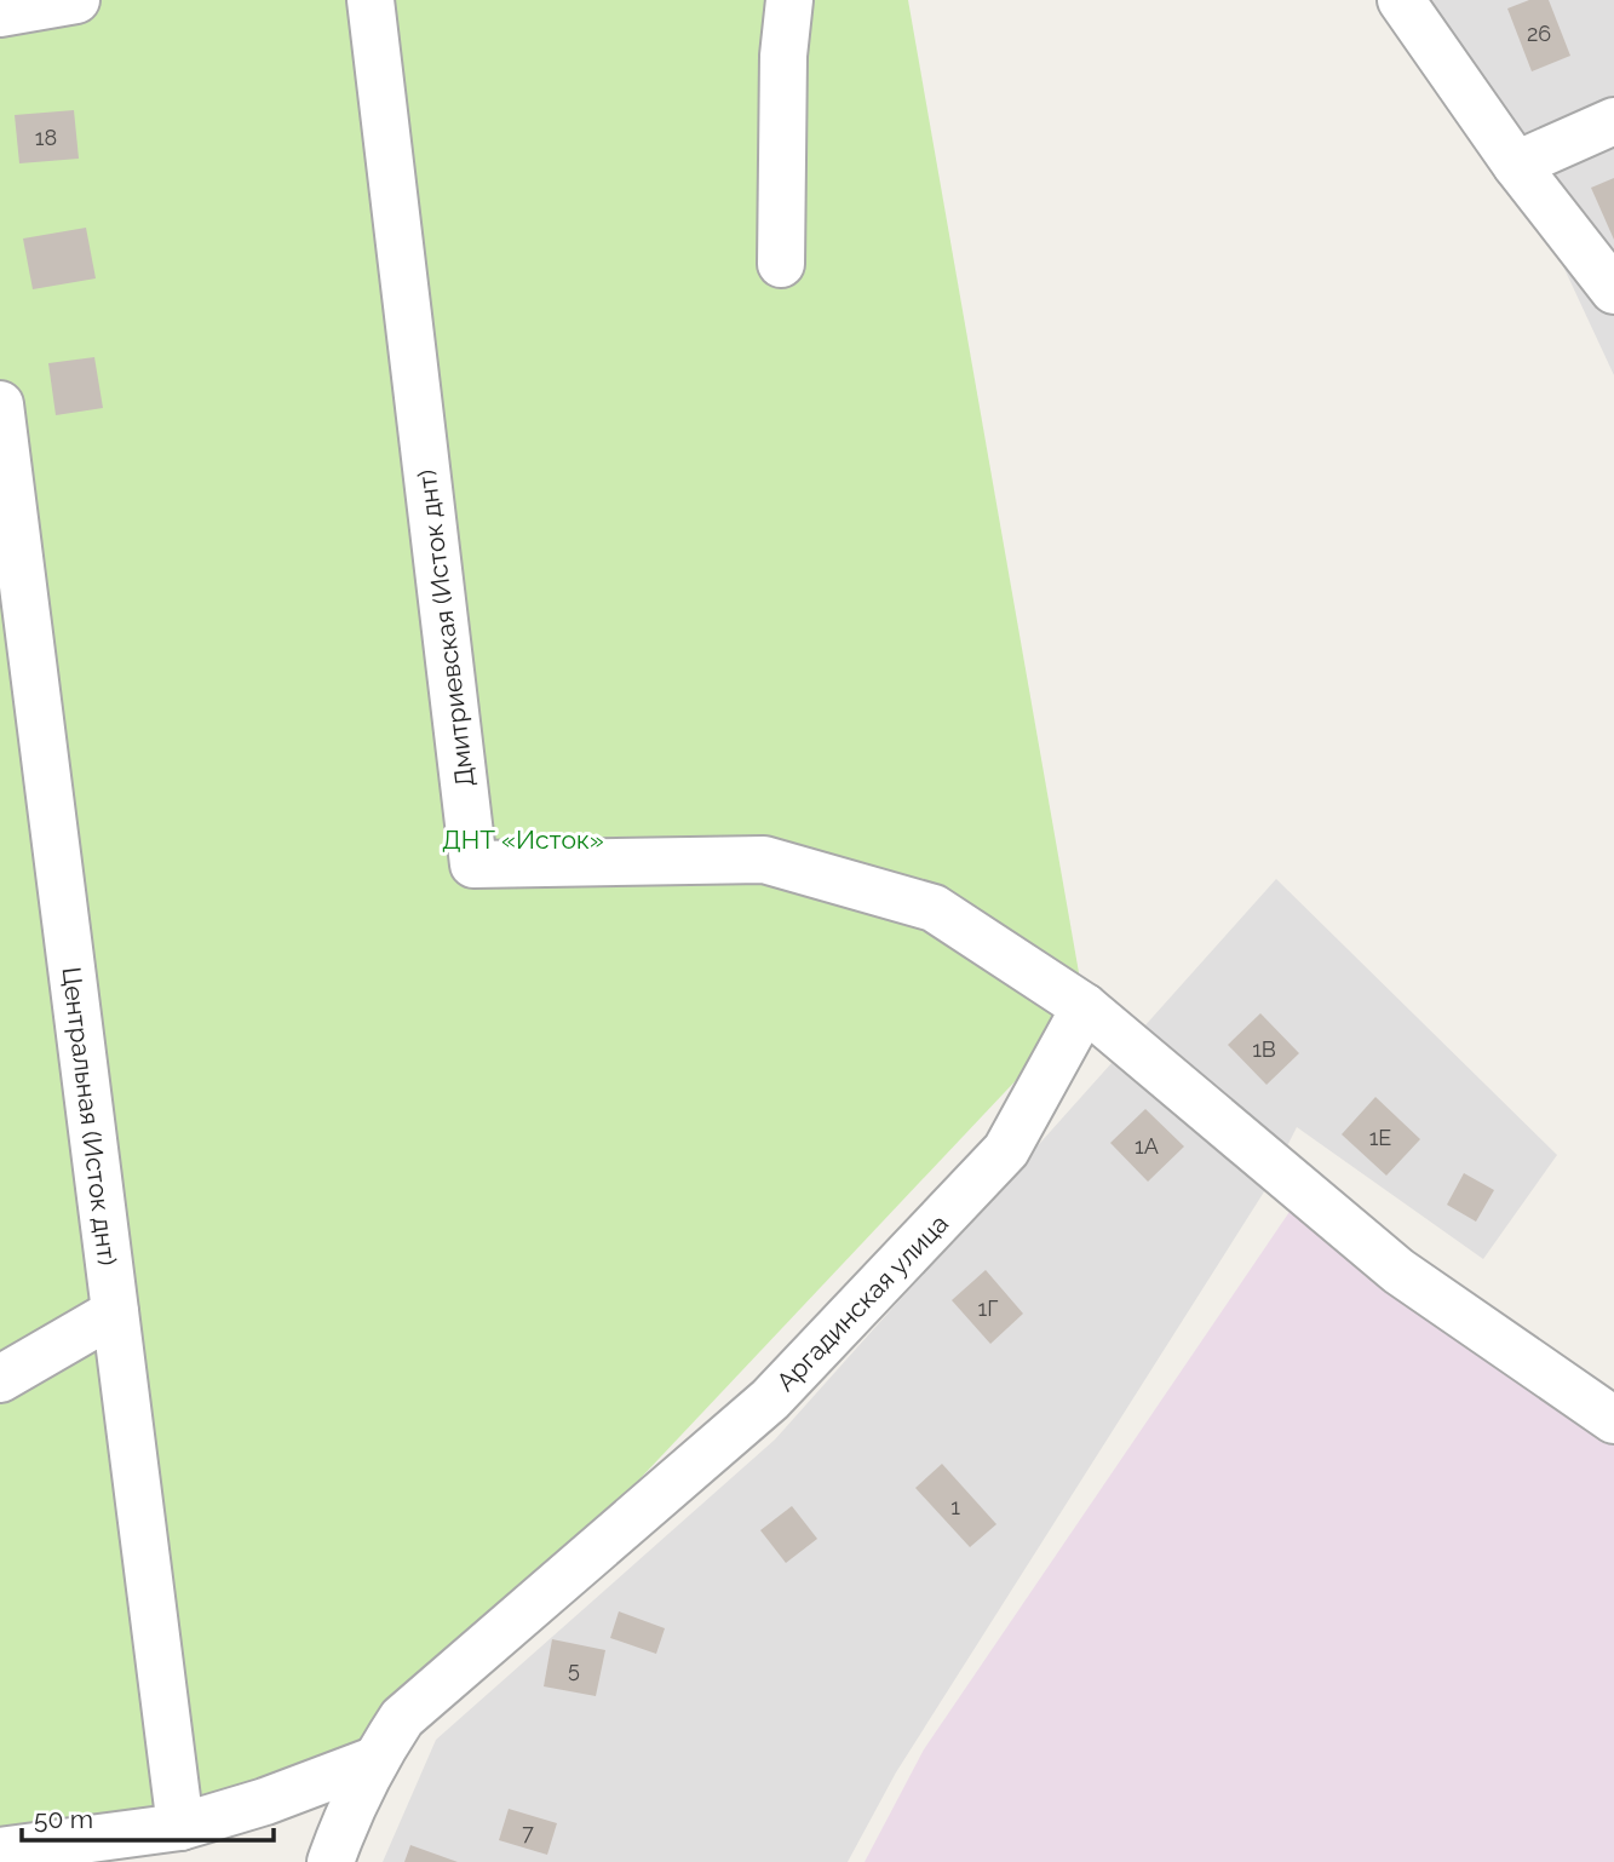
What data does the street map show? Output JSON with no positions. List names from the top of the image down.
{
  "streets": {
    "street": ["Дмитриевская (Исток днт)", "Центральная (Исток днт)", "Аргадинская улица"]
  },
  "crossings": [
    ["Дмитриевская (Исток днт)", "Аргадинская улица"]
  ],
  "parks": ["ДНТ «Исток»"],
  "house_numbers": [
    "26",
    "18",
    "1В",
    "1Е",
    "1А",
    "1Г",
    "1",
    "5",
    "7"
  ],
  "scale_bar": "50 m"
}
